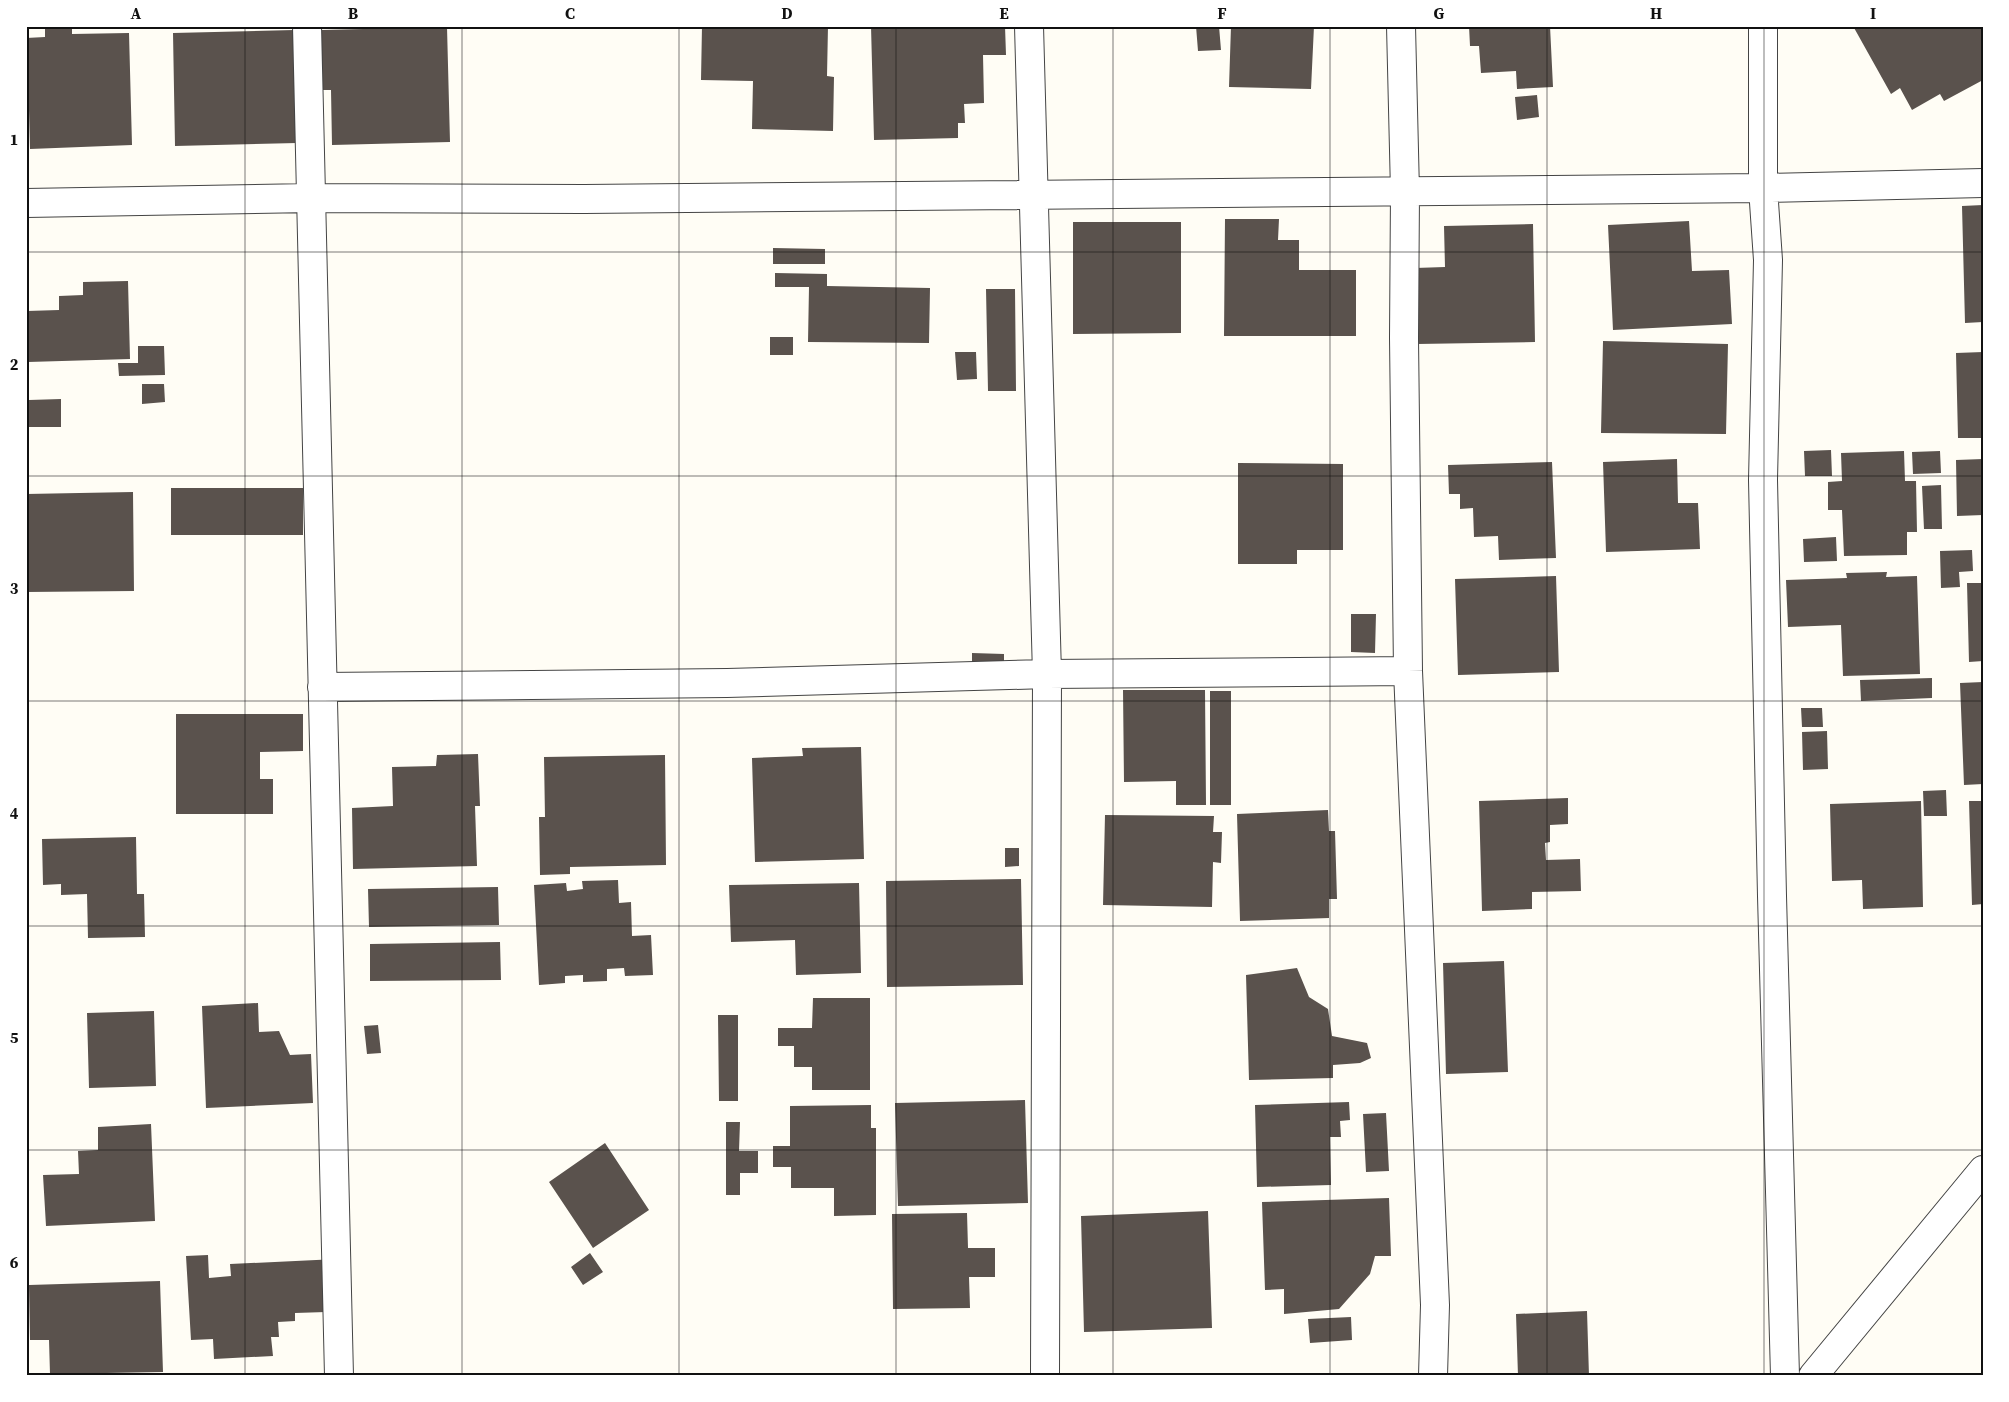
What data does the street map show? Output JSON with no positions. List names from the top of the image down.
{
  "grid": {
    "columns": [
      "A",
      "B",
      "C",
      "D",
      "E",
      "F",
      "G",
      "H",
      "I"
    ],
    "rows": [
      "1",
      "2",
      "3",
      "4",
      "5",
      "6"
    ]
  }
}
